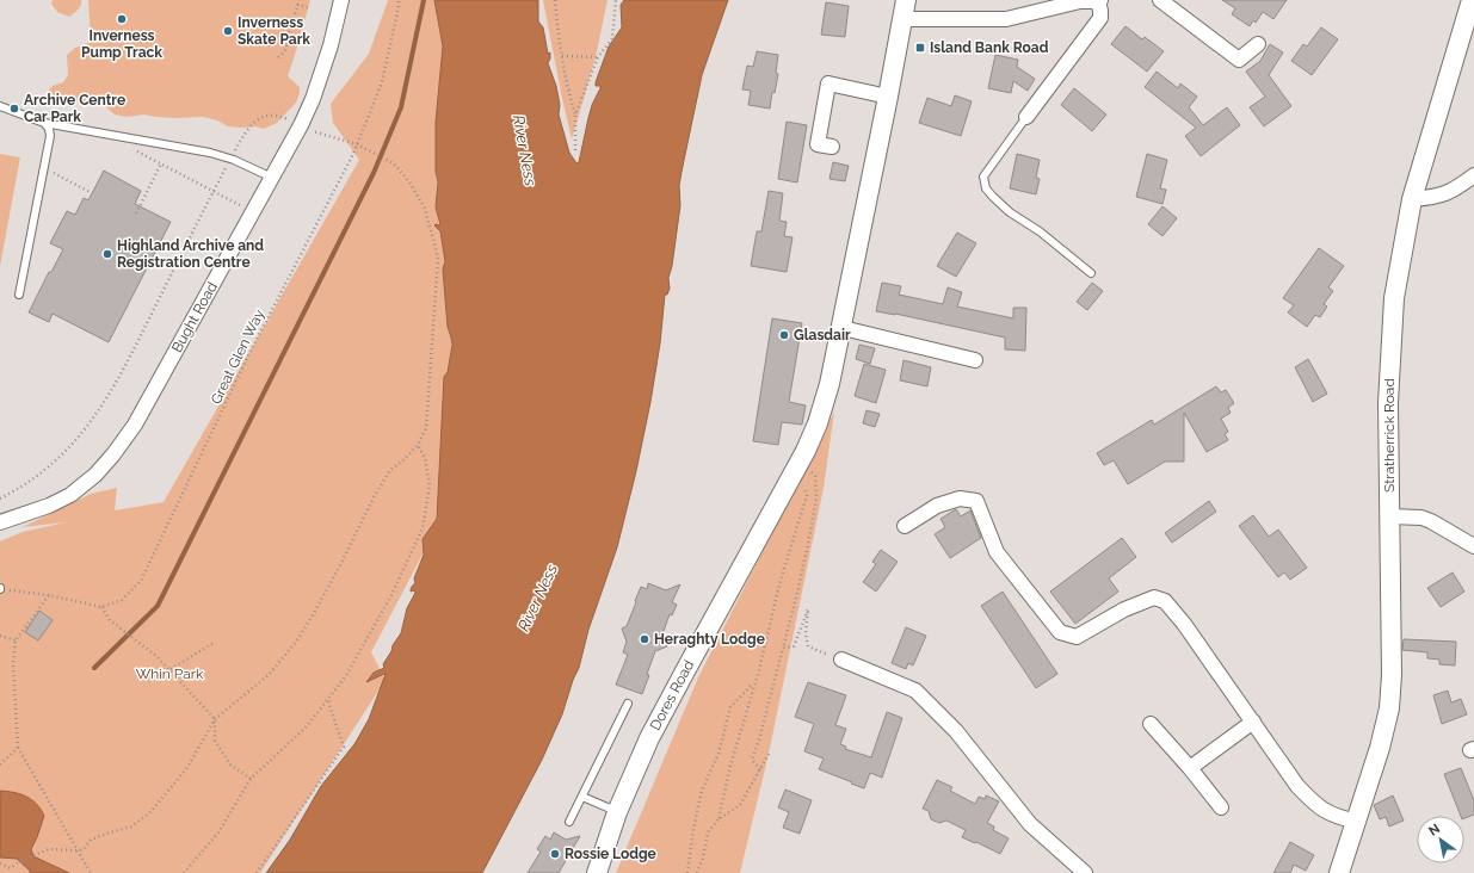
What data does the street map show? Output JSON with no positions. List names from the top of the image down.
{
  "streets": {
    "main road": ["Stratherrick Road", "Dores Road"],
    "street": ["Bught Road"],
    "path": ["Great Glen Way"]
  },
  "water": ["River Ness"],
  "parks": ["Whin Park"],
  "places": {
    "other": [
      "Inverness Pump Track",
      "Inverness Skate Park",
      "Archive Centre Car Park",
      "Highland Archive and Registration Centre",
      "Glasdair",
      "Heraghty Lodge",
      "Rossie Lodge"
    ],
    "transit": ["Island Bank Road"]
  },
  "north": "top left"
}
